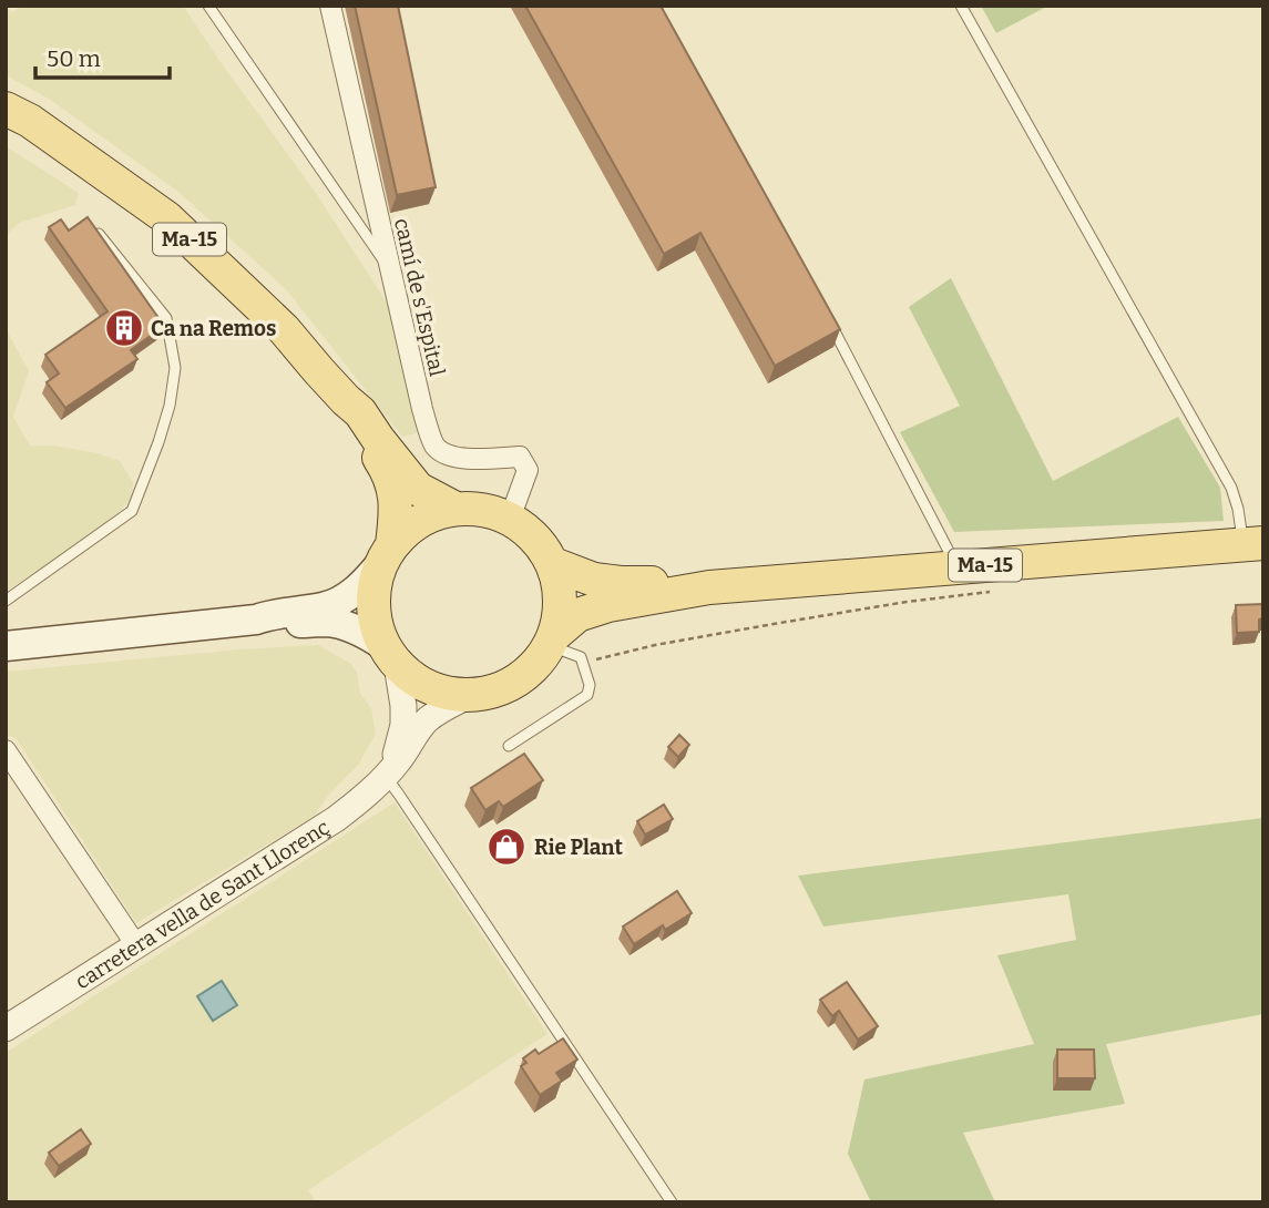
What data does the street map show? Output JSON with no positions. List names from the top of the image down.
{
  "streets": {
    "main road": ["Ma-15"],
    "street": ["camí de s'Espital", "carretera vella de Sant Llorenç"]
  },
  "crossings": [
    ["Ma-15", "camí de s'Espital"],
    ["Ma-15", "carretera vella de Sant Llorenç"],
    ["camí de s'Espital", "carretera vella de Sant Llorenç"]
  ],
  "places": {
    "building": ["Ca na Remos"],
    "shop": ["Rie Plant"]
  },
  "scale_bar": "50 m"
}
